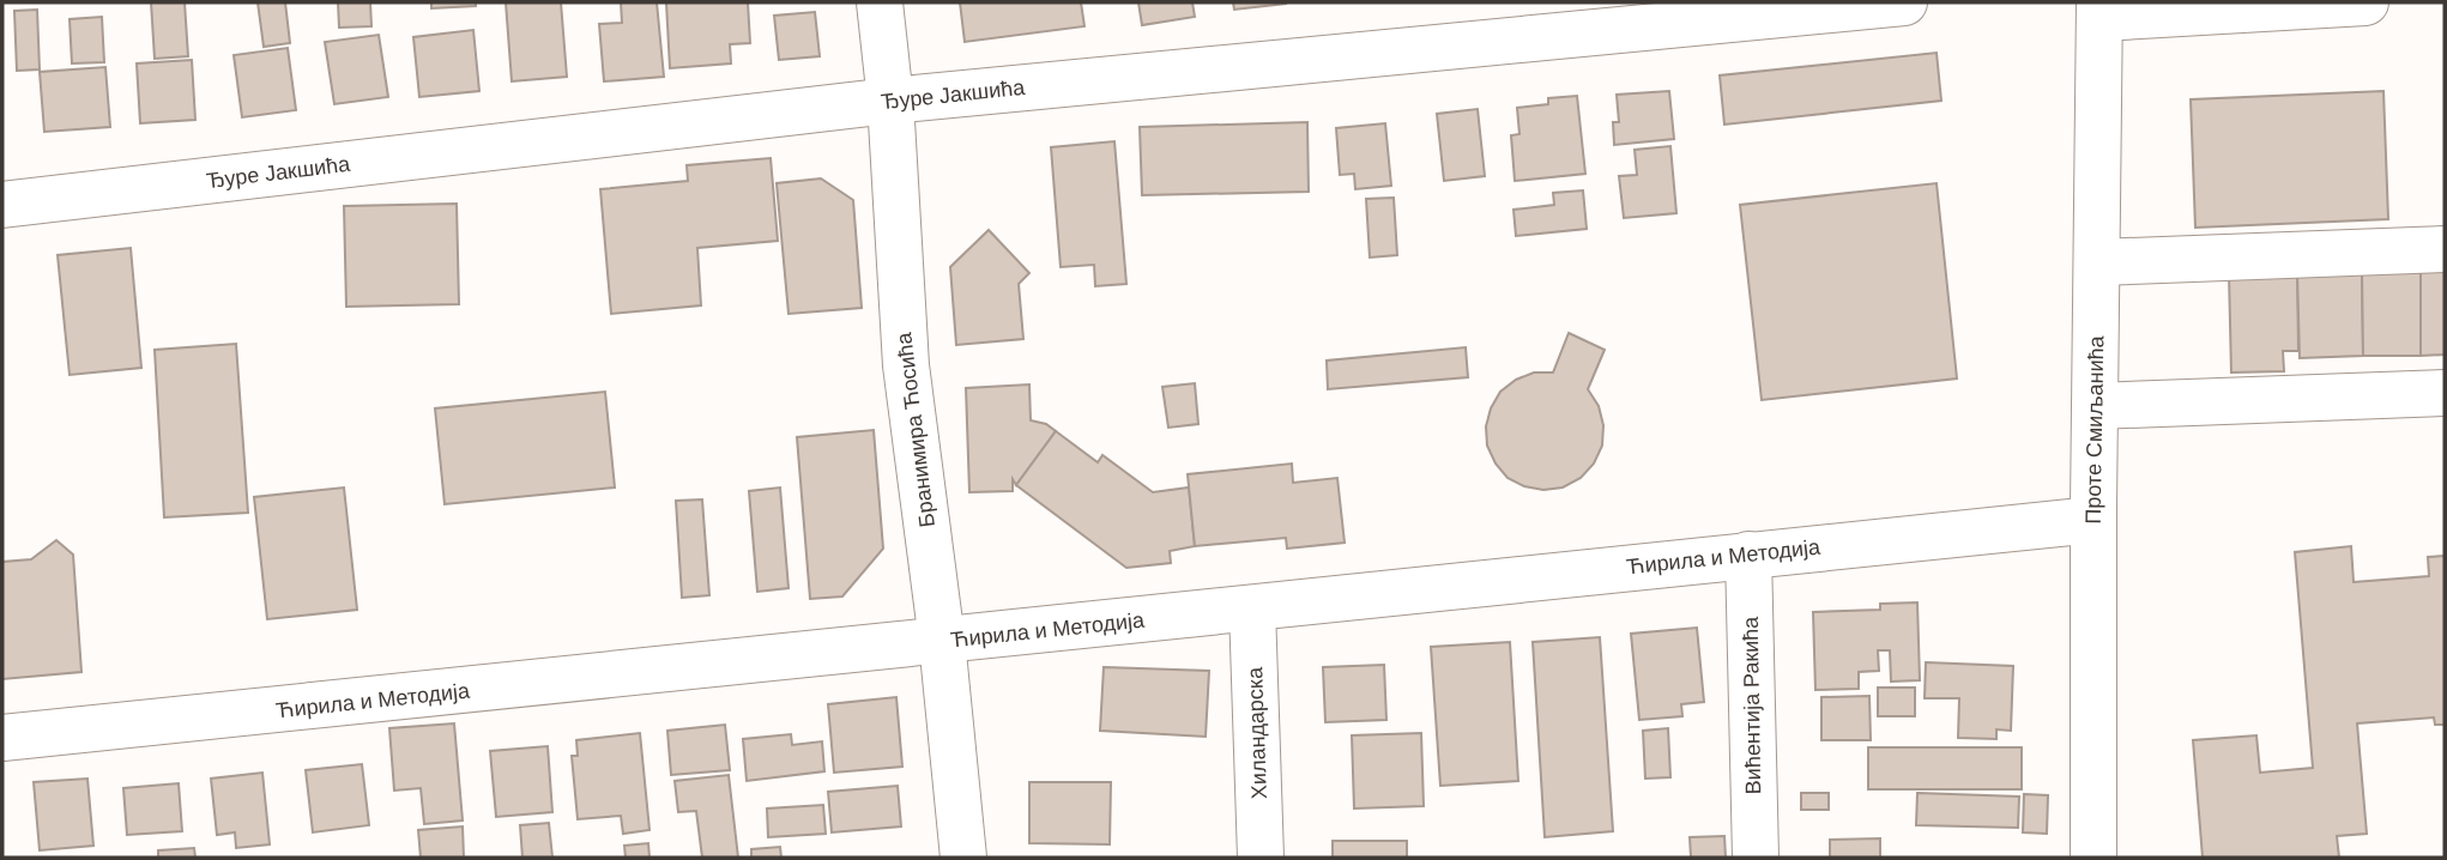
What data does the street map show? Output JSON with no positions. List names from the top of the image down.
{
  "streets": {
    "street": [
      "Ђуре Јакшића",
      "Бранимира Ћосића",
      "Проте Смиљанића",
      "Ћирила и Методија",
      "Вићентија Ракића",
      "Хиландарска"
    ]
  },
  "crossings": [
    ["Ђуре Јакшића", "Бранимира Ћосића"],
    ["Бранимира Ћосића", "Ћирила и Методија"],
    ["Проте Смиљанића", "Ћирила и Методија"],
    ["Ћирила и Методија", "Вићентија Ракића"],
    ["Ћирила и Методија", "Хиландарска"]
  ]
}
